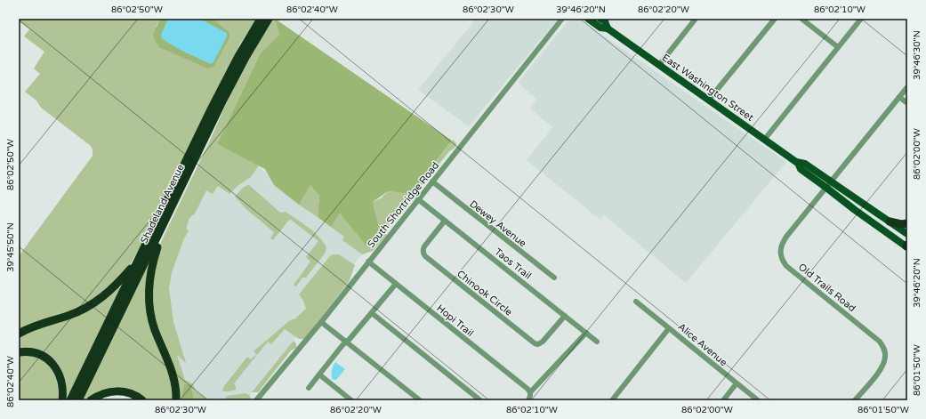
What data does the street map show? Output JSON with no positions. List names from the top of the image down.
{
  "streets": {
    "highway": ["Shadeland Avenue"],
    "main road": ["East Washington Street"],
    "street": [
      "South Shortridge Road",
      "Dewey Avenue",
      "Taos Trail",
      "Old Trails Road",
      "Chinook Circle",
      "Hopi Trail",
      "Alice Avenue"
    ]
  },
  "crossings": [
    ["East Washington Street", "Old Trails Road"],
    ["South Shortridge Road", "Dewey Avenue"],
    ["South Shortridge Road", "Taos Trail"],
    ["South Shortridge Road", "Hopi Trail"],
    ["Taos Trail", "Chinook Circle"]
  ],
  "coordinates": [
    "86°02'50\"W",
    "86°02'40\"W",
    "86°02'30\"W",
    "39°46'20\"N",
    "86°02'20\"W",
    "86°02'10\"W",
    "39°46'30\"N",
    "86°02'00\"W",
    "39°45'50\"N",
    "86°01'50\"W"
  ]
}
